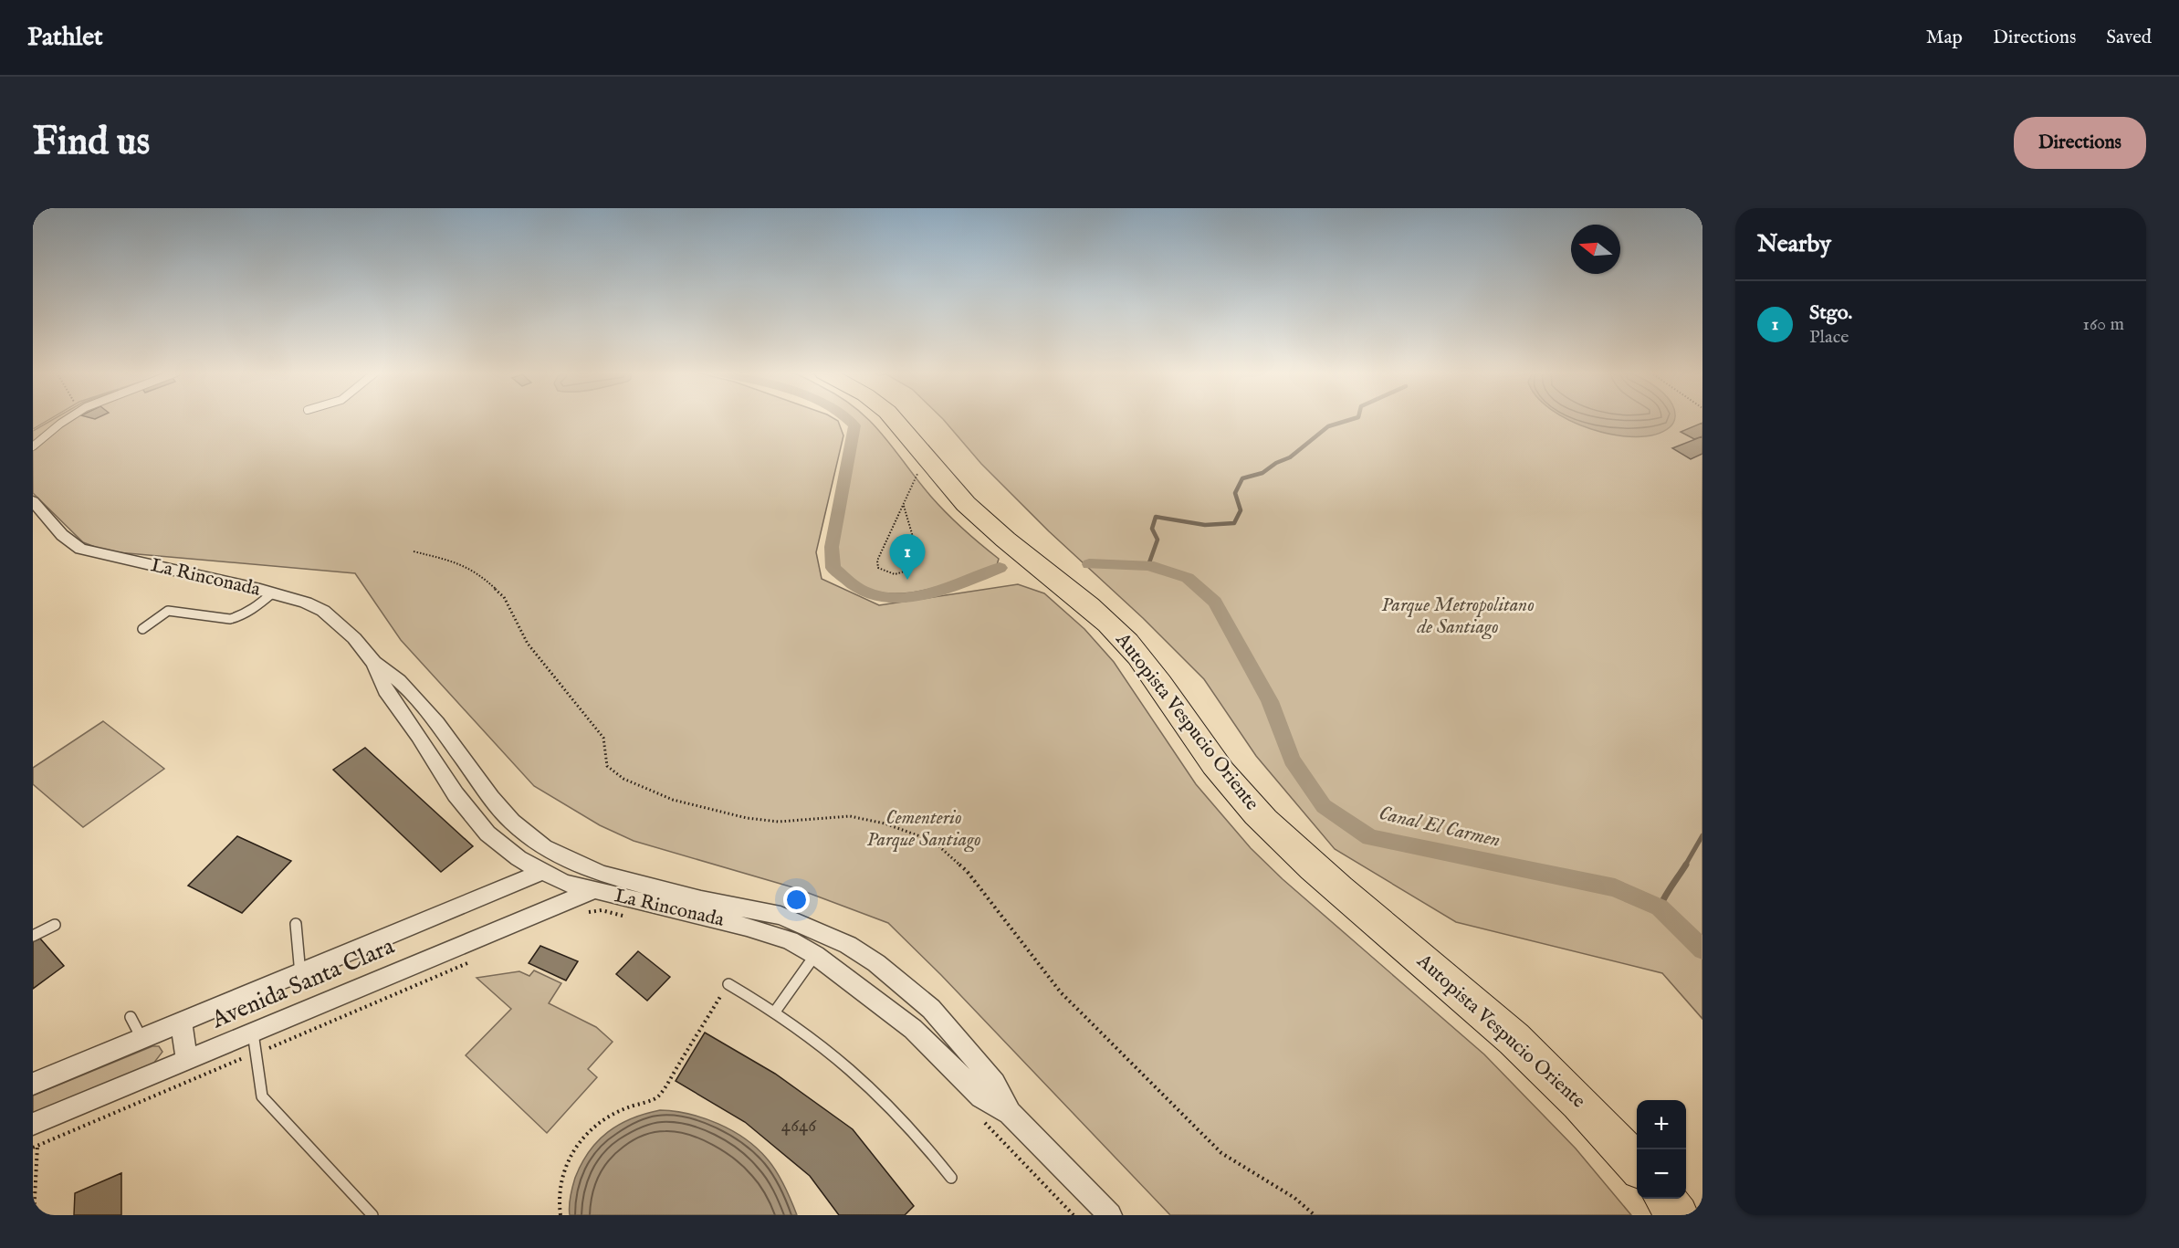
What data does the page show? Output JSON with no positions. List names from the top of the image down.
{
  "streets": {
    "highway": ["Autopista Vespucio Oriente"],
    "street": ["La Rinconada", "Avenida Santa Clara"]
  },
  "crossings": [
    ["La Rinconada", "Avenida Santa Clara"]
  ],
  "water": ["Canal El Carmen"],
  "parks": ["Parque Metropolitano de Santiago", "Cementerio Parque Santiago"],
  "house_numbers": ["4646"],
  "north": "left",
  "page": {
    "header": "Pathlet",
    "nav": ["Map", "Directions", "Saved"],
    "buttons": "Directions",
    "title": "Find us",
    "heading": "Nearby",
    "list": [
      {
        "mark": "1",
        "name": "Stgo.",
        "note": "Place",
        "value": "160 m"
      }
    ],
    "pins": "1",
    "map_buttons": ["+", "−"]
  }
}
